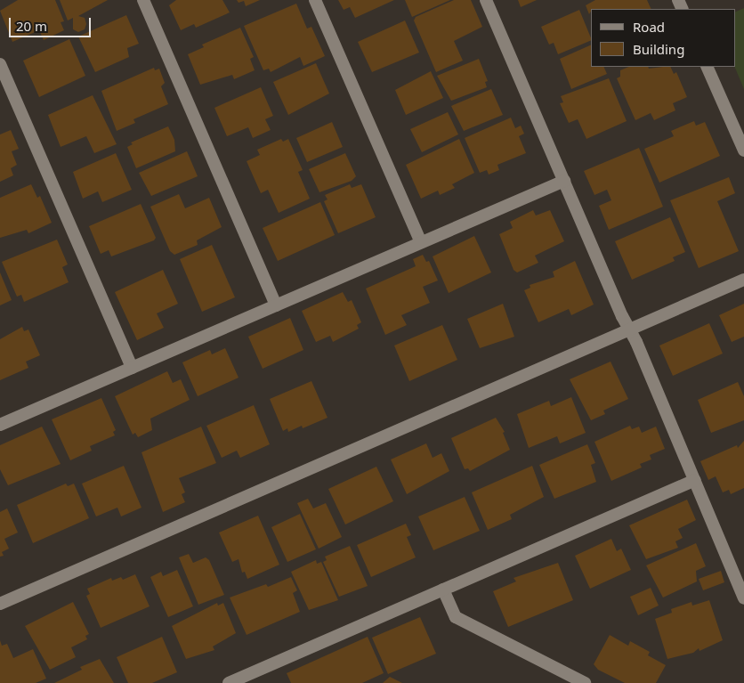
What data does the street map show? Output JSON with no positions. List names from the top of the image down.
{
  "legend": ["Road", "Building"],
  "scale_bar": "20 m"
}
